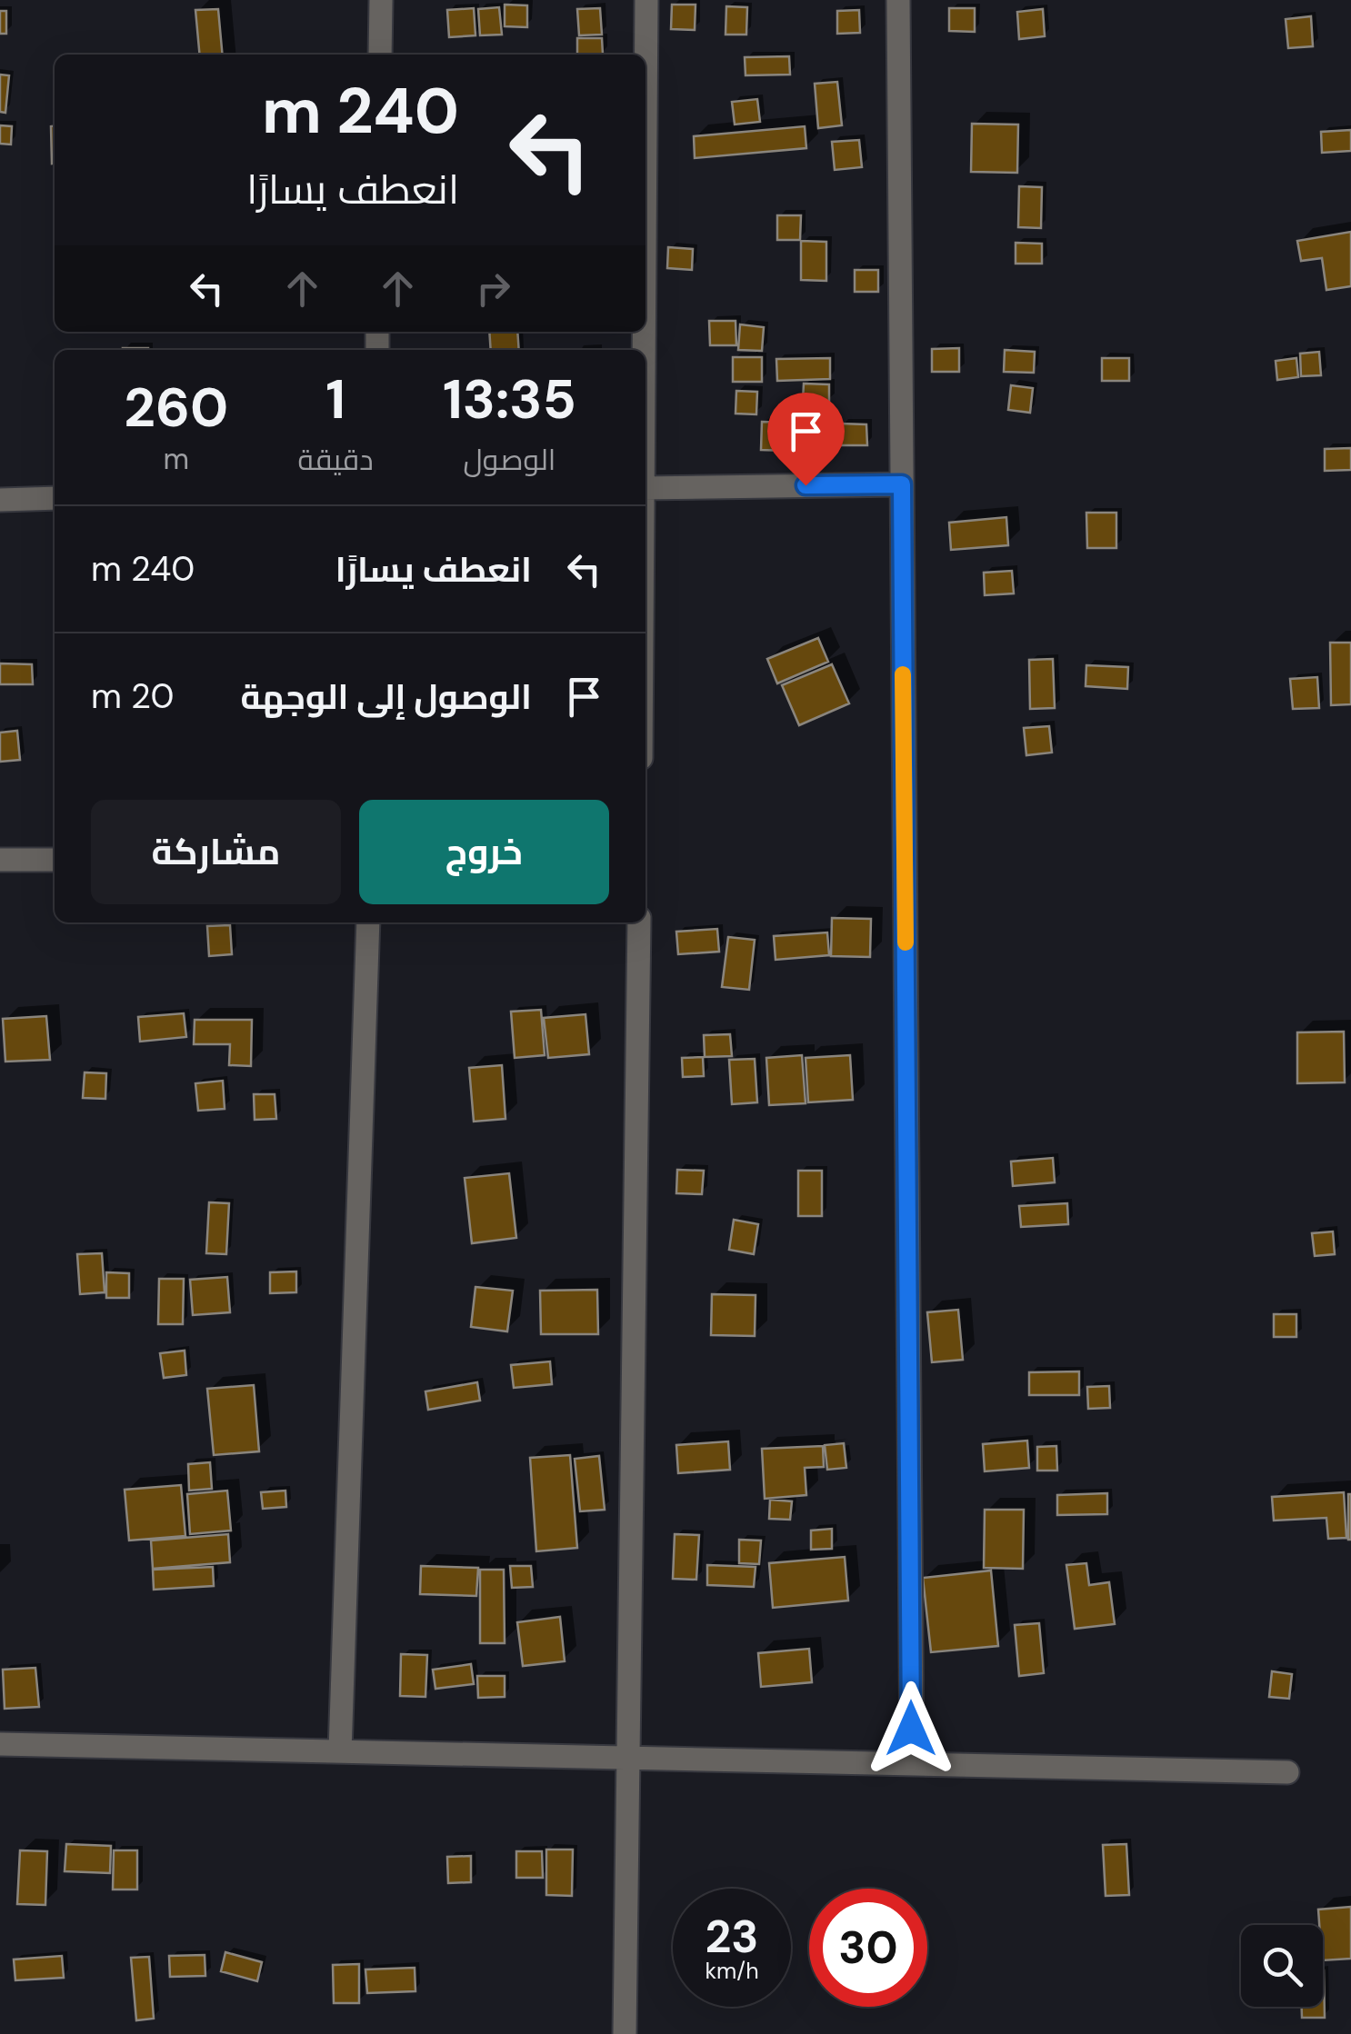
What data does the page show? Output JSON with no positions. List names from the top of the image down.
{
  "page": {
    "turn": ["240 m", "انعطف يسارًا"],
    "eta": [
      "13:35",
      "الوصول",
      "1",
      "دقيقة",
      "260",
      "m"
    ],
    "list": [
      {
        "name": "انعطف يسارًا",
        "value": "240 m"
      },
      {
        "name": "الوصول إلى الوجهة",
        "value": "20 m"
      }
    ],
    "buttons": ["خروج", "مشاركة"],
    "speed": "23 km/h",
    "limit": "30"
  }
}
